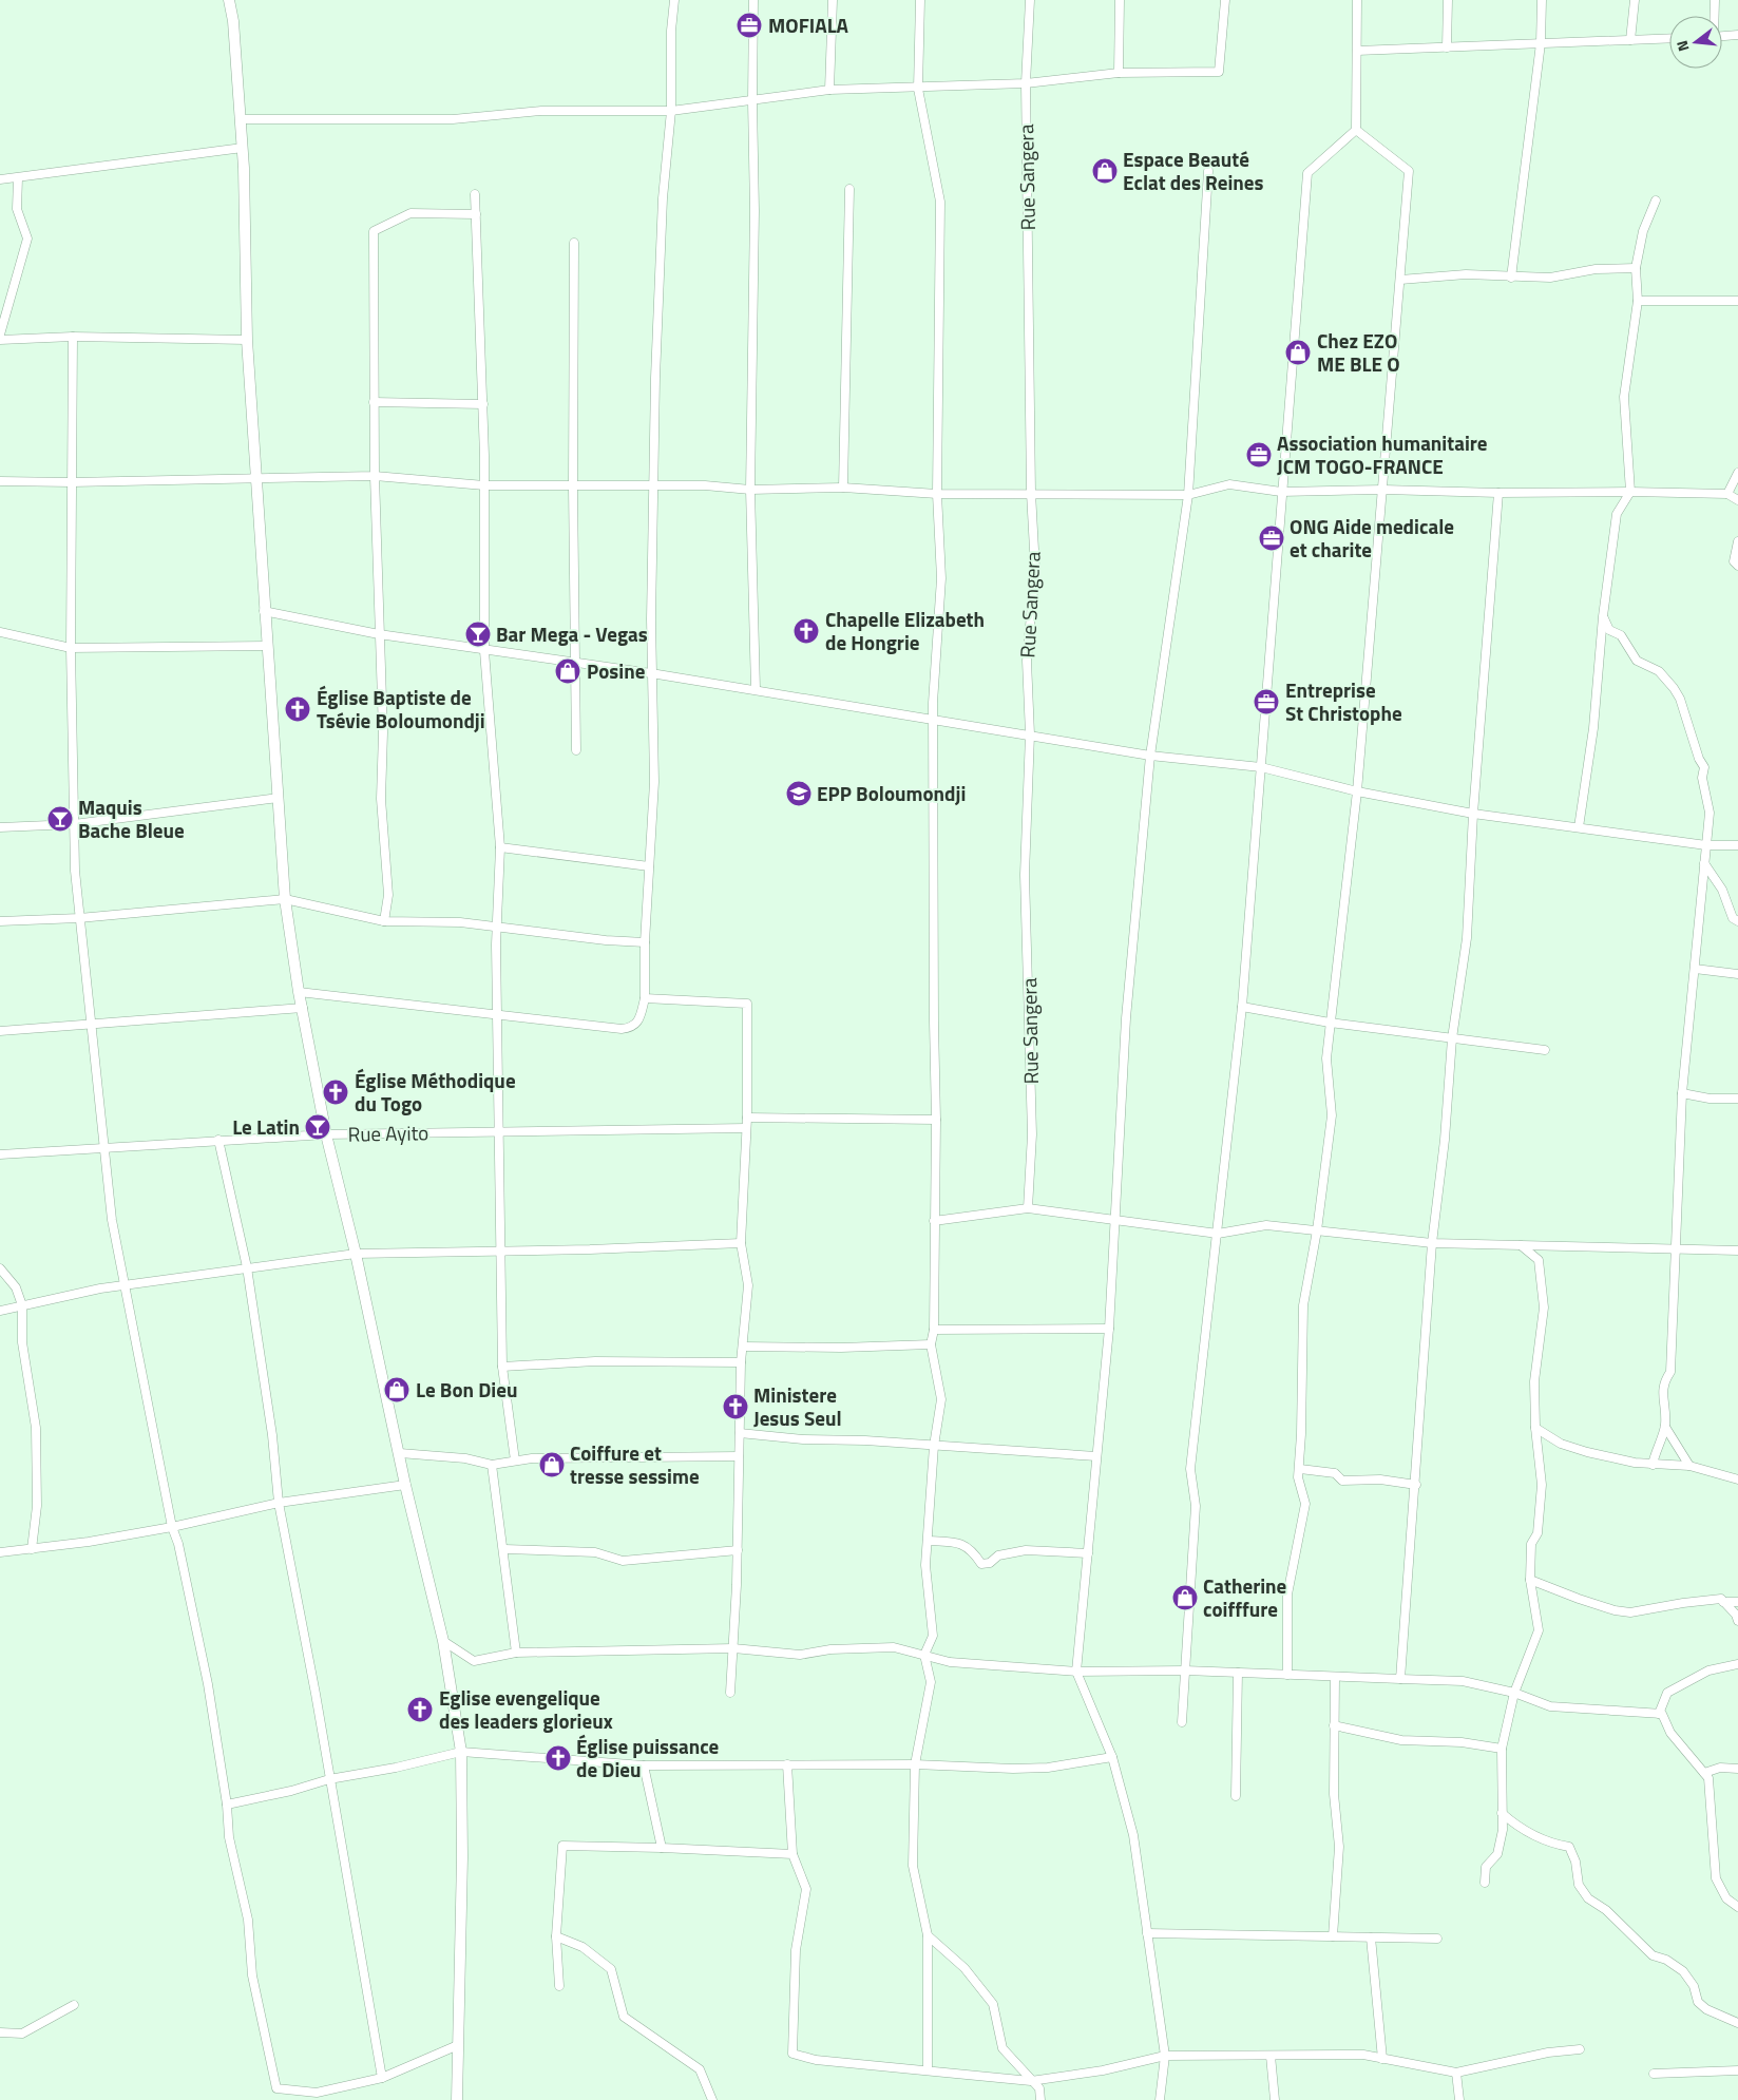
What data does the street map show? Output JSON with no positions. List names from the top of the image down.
{
  "streets": {
    "street": ["Rue Sangera", "Rue Ayito"]
  },
  "places": {
    "office": [
      "MOFIALA",
      "Association humanitaire JCM TOGO-FRANCE",
      "ONG Aide medicale et charite",
      "Entreprise St Christophe"
    ],
    "shop": [
      "Espace Beauté Eclat des Reines",
      "Chez EZO ME BLE O",
      "Posine",
      "Le Bon Dieu",
      "Coiffure et tresse sessime",
      "Catherine coifffure"
    ],
    "church": [
      "Chapelle Elizabeth de Hongrie",
      "Église Baptiste de Tsévie Boloumondji",
      "Église Méthodique du Togo",
      "Ministere Jesus Seul",
      "Eglise evengelique des leaders glorieux",
      "Église puissance de Dieu"
    ],
    "bar": ["Bar Mega - Vegas", "Maquis Bache Bleue", "Le Latin"],
    "school or university": ["EPP Boloumondji"]
  },
  "north": "left"
}
